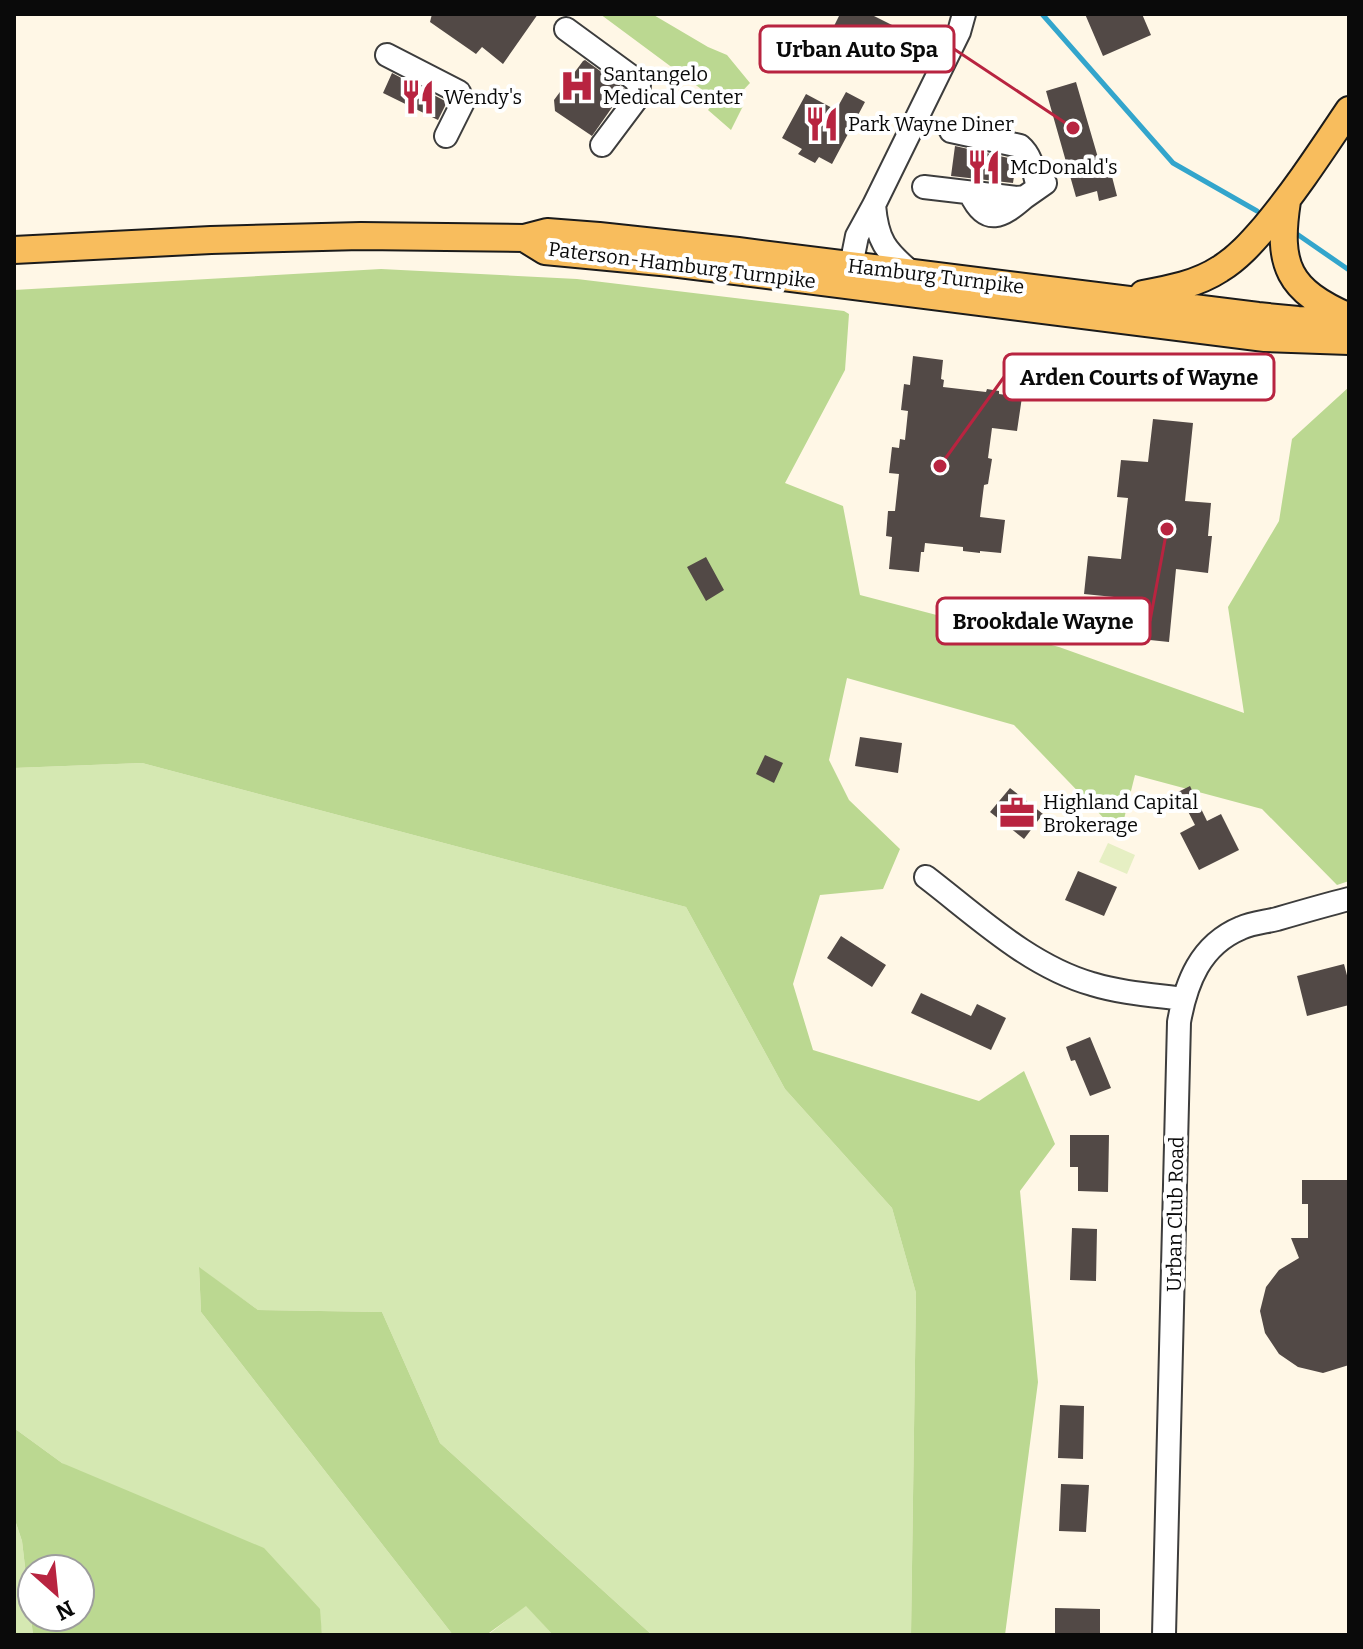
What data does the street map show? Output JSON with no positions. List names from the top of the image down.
{
  "streets": {
    "main road": ["Paterson-Hamburg Turnpike", "Hamburg Turnpike"],
    "street": ["Urban Club Road"]
  },
  "crossings": [
    ["Paterson-Hamburg Turnpike", "Hamburg Turnpike"]
  ],
  "places": {
    "hospital": ["Santangelo Medical Center"],
    "restaurant": ["Wendy's", "Park Wayne Diner", "McDonald's"],
    "other": ["Urban Auto Spa", "Arden Courts of Wayne", "Brookdale Wayne"],
    "office": ["Highland Capital Brokerage"]
  },
  "north": "bottom right"
}
